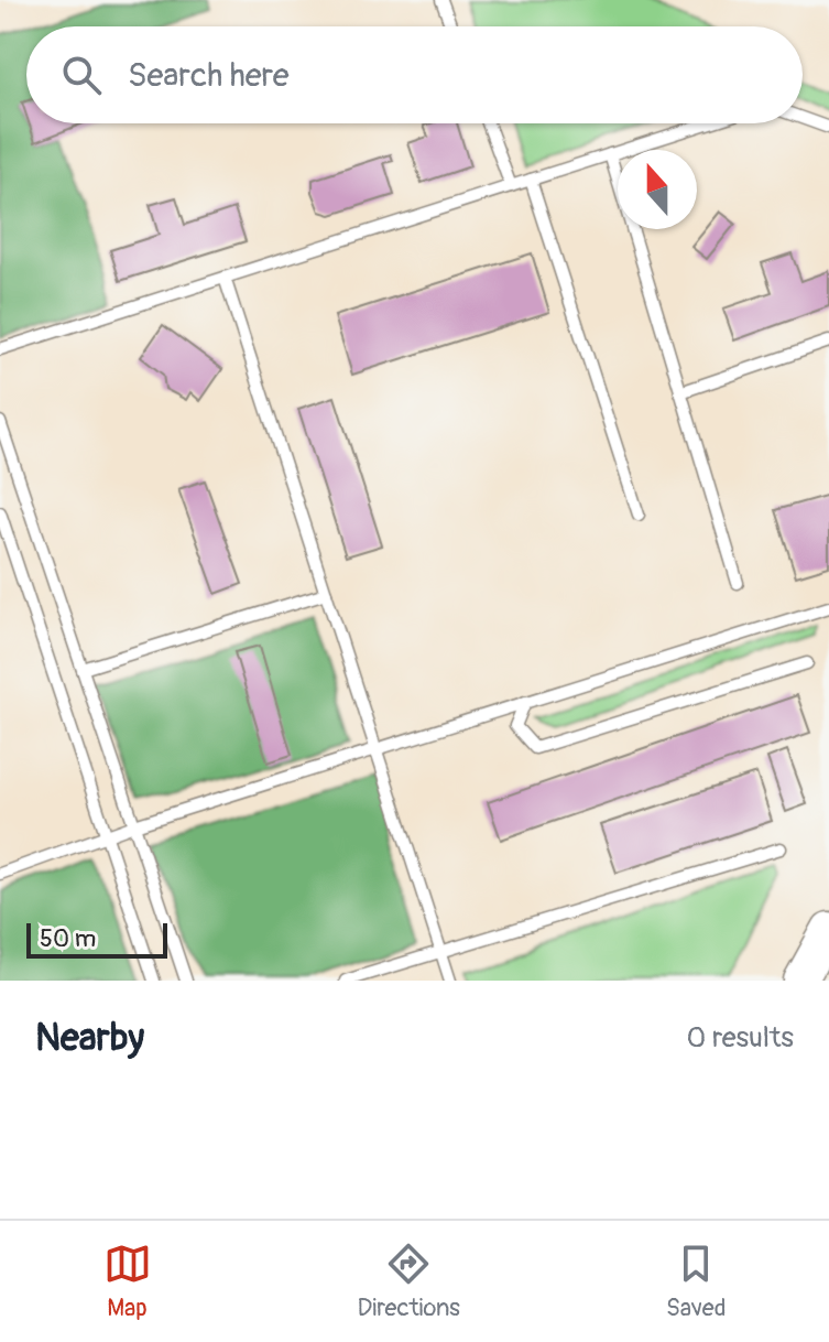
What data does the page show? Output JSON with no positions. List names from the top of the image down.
{
  "scale_bar": "50 m",
  "north": "top",
  "page": {
    "search": "Search here",
    "scale": "50 m",
    "heading": ["Nearby", "0 results"],
    "nav": ["Map", "Directions", "Saved"]
  }
}
